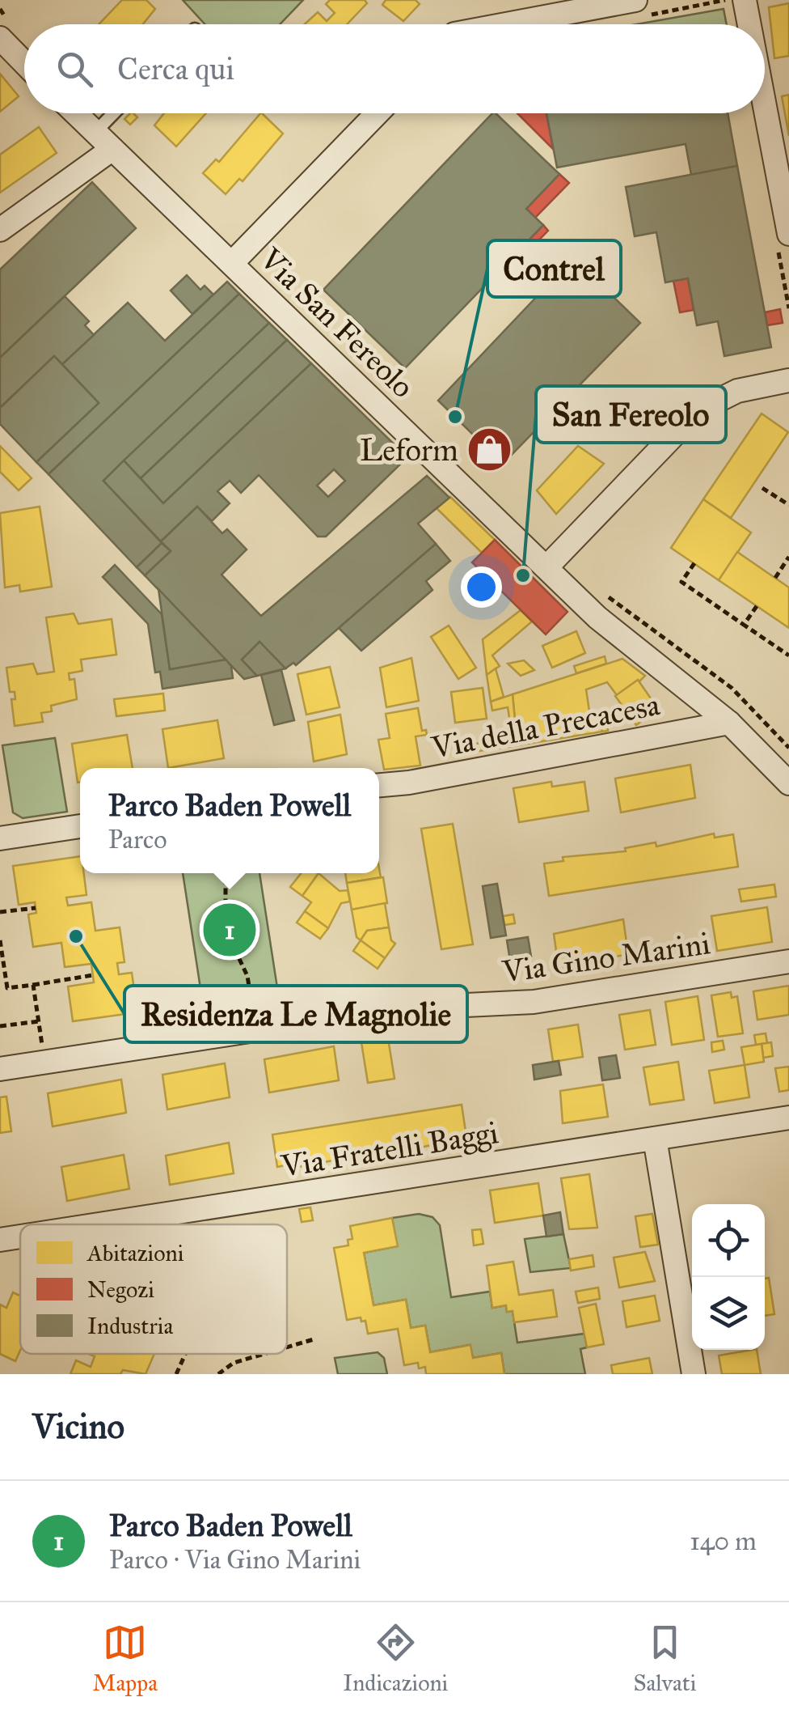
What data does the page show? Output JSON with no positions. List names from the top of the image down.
{
  "streets": {
    "street": [
      "Via San Fereolo",
      "Via della Precacesa",
      "Via Gino Marini",
      "Via Fratelli Baggi"
    ]
  },
  "crossings": [
    ["Via San Fereolo", "Via della Precacesa"]
  ],
  "places": {
    "other": ["Contrel", "San Fereolo", "Residenza Le Magnolie"],
    "shop": ["Leform"]
  },
  "legend": ["Abitazioni", "Negozi", "Industria"],
  "page": {
    "search": "Cerca qui",
    "popup": ["Parco Baden Powell", "Parco"],
    "pins": "1",
    "heading": "Vicino",
    "list": [
      {
        "mark": "1",
        "name": "Parco Baden Powell",
        "note": "Parco · Via Gino Marini",
        "value": "140 m"
      }
    ],
    "nav": ["Mappa", "Indicazioni", "Salvati"]
  }
}
